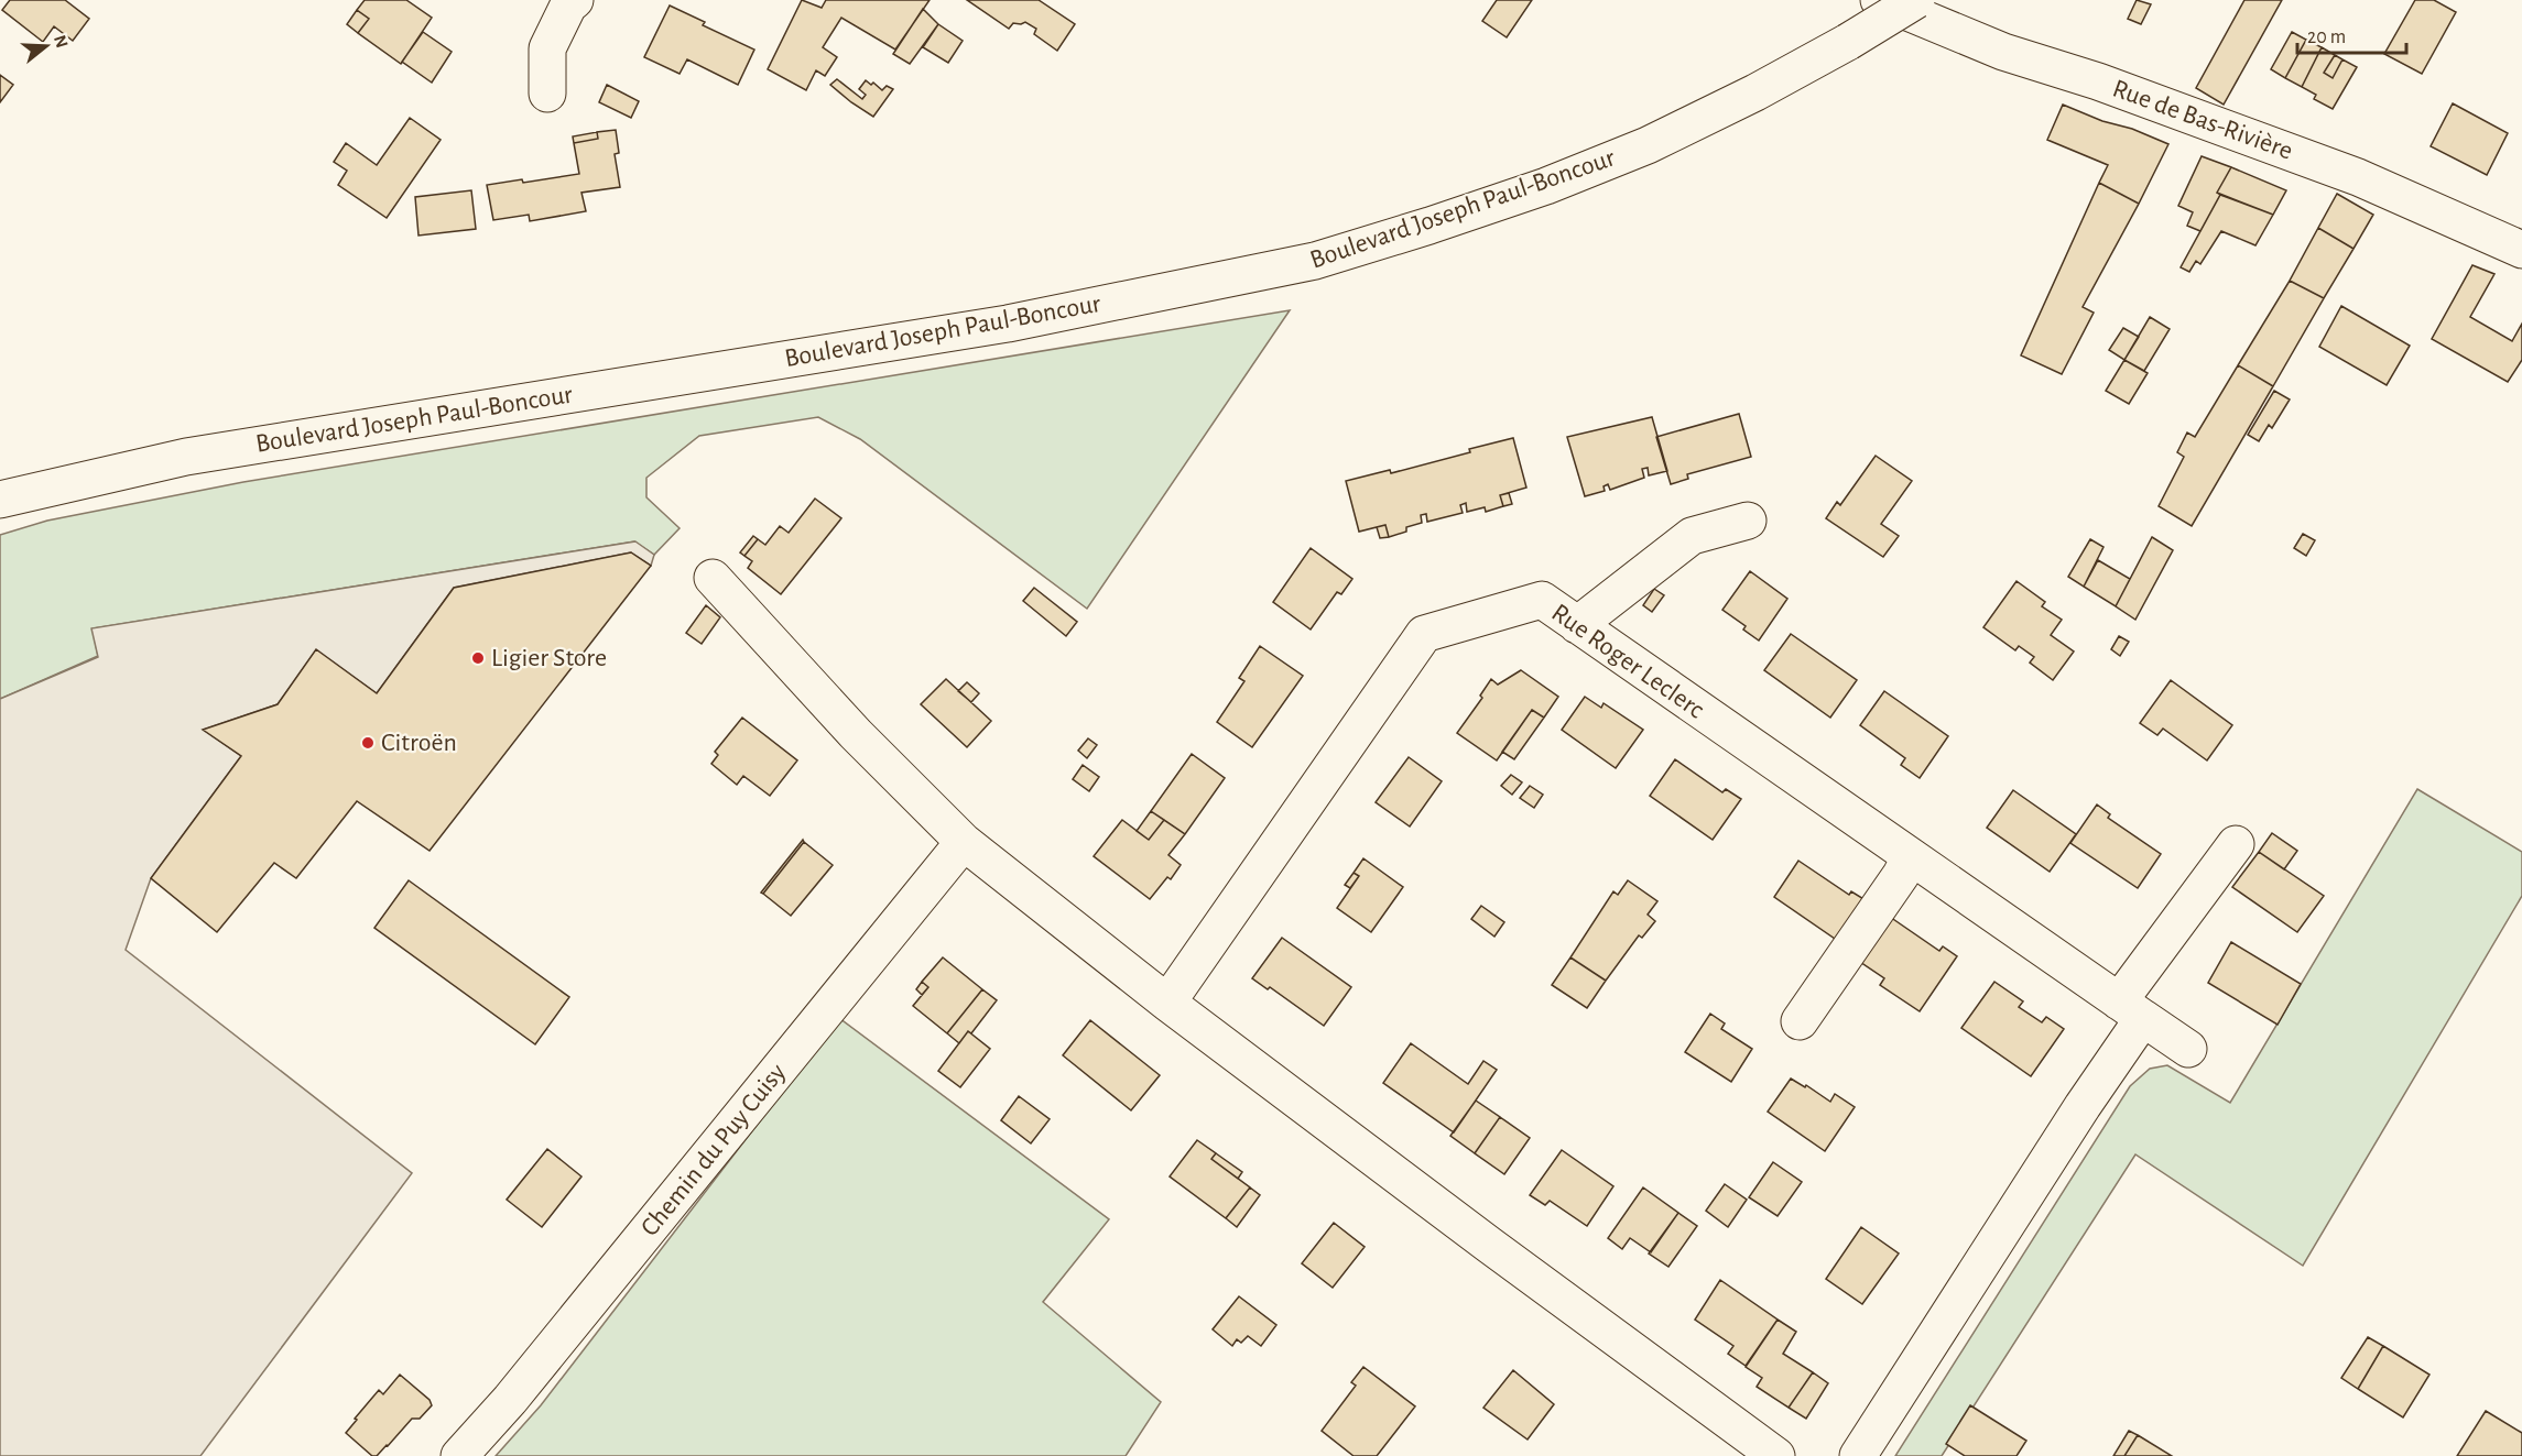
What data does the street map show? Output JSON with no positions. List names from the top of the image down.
{
  "streets": {
    "street": [
      "Rue de Bas-Rivière",
      "Boulevard Joseph Paul-Boncour",
      "Rue Roger Leclerc",
      "Chemin du Puy Cuisy"
    ]
  },
  "places": ["Ligier Store", "Citroën"],
  "scale_bar": "20 m",
  "north": "right"
}
